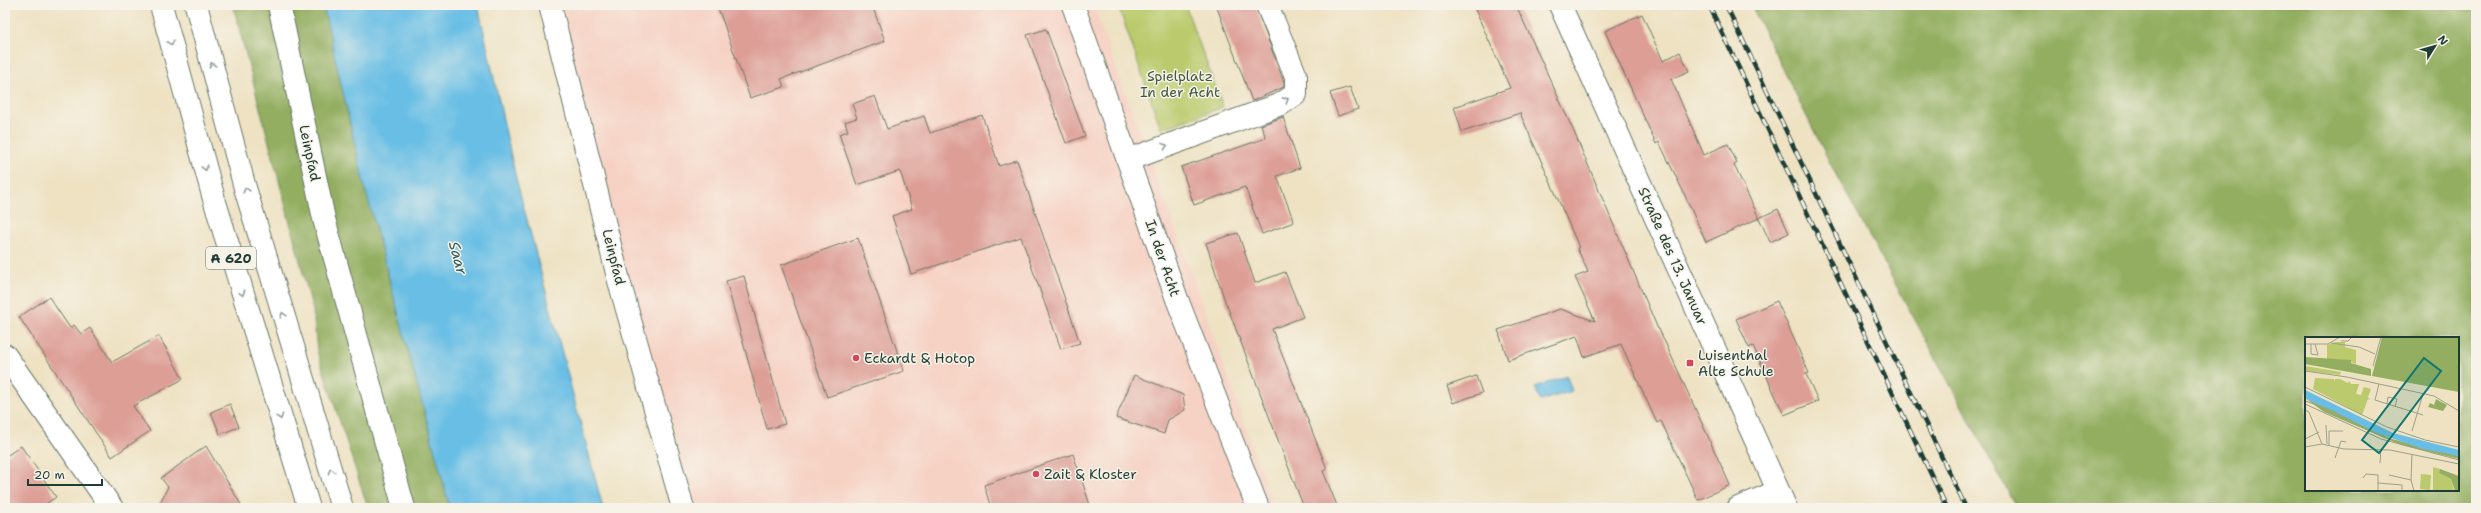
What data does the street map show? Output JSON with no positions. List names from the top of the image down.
{
  "streets": {
    "main road": [
      "Leinpfad",
      "Straße des 13. Januar",
      "A 620",
      "In der Acht"
    ]
  },
  "water": ["Saar"],
  "parks": ["Spielplatz In der Acht"],
  "places": {
    "other": ["Eckardt & Hotop", "Zait & Kloster"],
    "transit": ["Luisenthal Alte Schule"]
  },
  "scale_bar": "20 m",
  "north": "top right"
}
